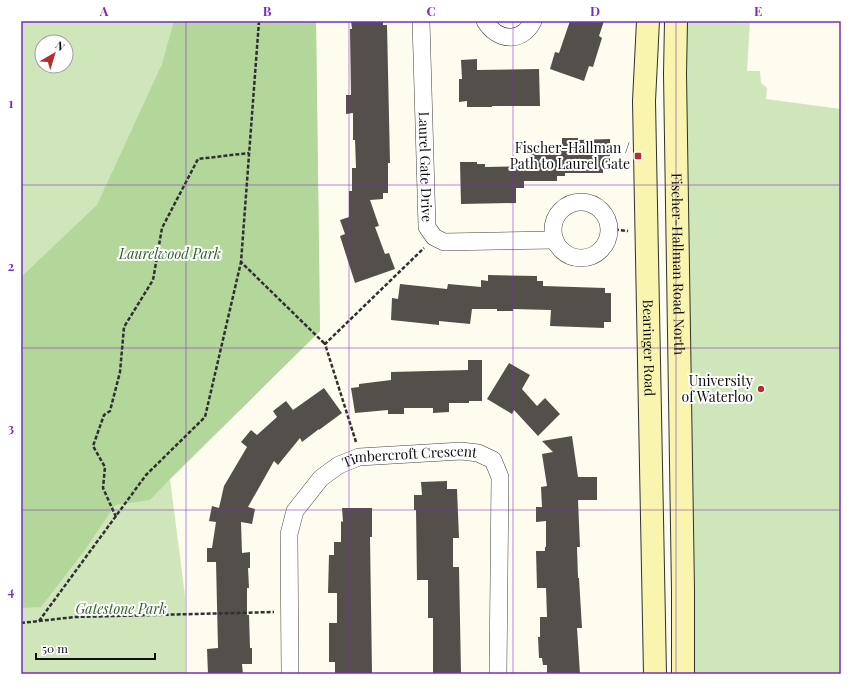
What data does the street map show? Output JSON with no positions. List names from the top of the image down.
{
  "streets": {
    "main road": ["Fischer-Hallman Road North", "Bearinger Road"],
    "street": ["Laurel Gate Drive", "Timbercroft Crescent"]
  },
  "parks": ["Laurelwood Park", "Gatestone Park"],
  "places": {
    "transit": ["Fischer-Hallman / Path to Laurel Gate"],
    "other": ["University of Waterloo"]
  },
  "scale_bar": "50 m",
  "north": "top right",
  "grid": {
    "columns": [
      "A",
      "B",
      "C",
      "D",
      "E"
    ],
    "rows": [
      "1",
      "2",
      "3",
      "4"
    ]
  }
}
